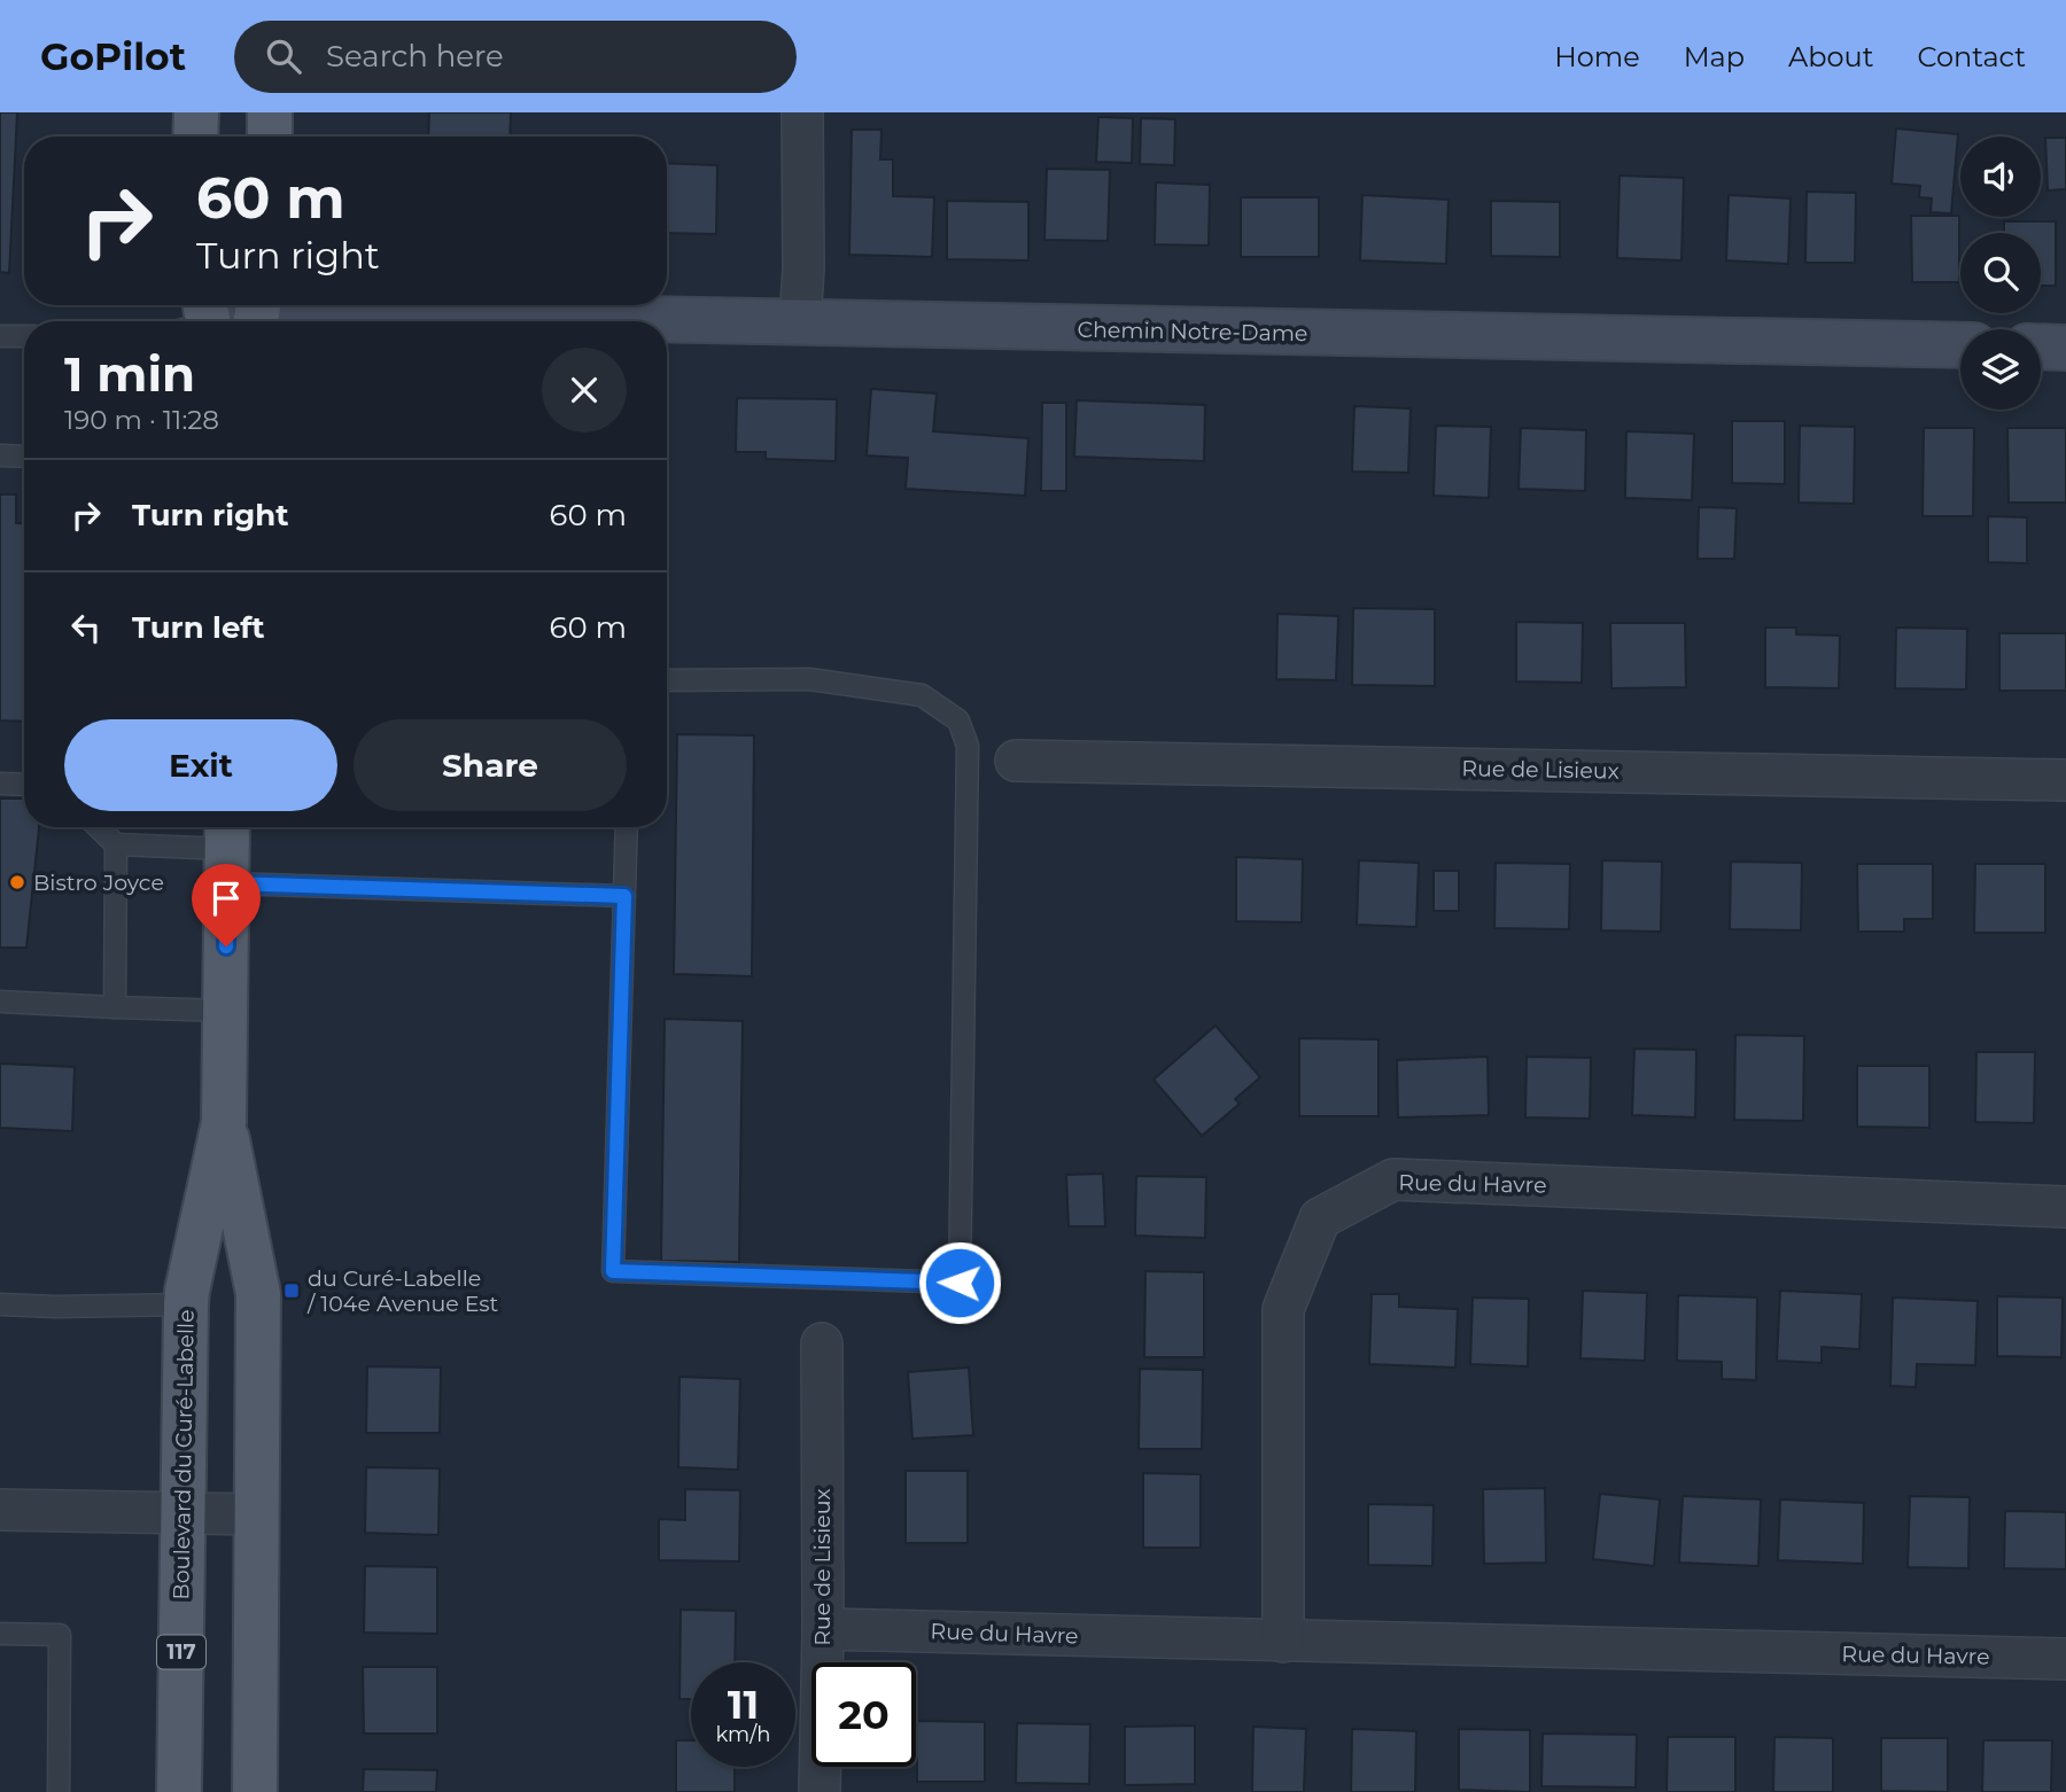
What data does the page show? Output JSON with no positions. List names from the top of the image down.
{
  "streets": {
    "main road": ["Boulevard du Curé-Labelle", "117"],
    "street": ["Chemin Notre-Dame", "Rue de Lisieux", "Rue du Havre"]
  },
  "crossings": [
    ["Rue de Lisieux", "Rue du Havre"]
  ],
  "places": {
    "other": ["Bistro Joyce"],
    "transit": ["du Curé-Labelle / 104e Avenue Est"]
  },
  "page": {
    "header": "GoPilot",
    "search": "Search here",
    "nav": [
      "Home",
      "Map",
      "About",
      "Contact"
    ],
    "turn": ["60 m", "Turn right"],
    "heading": ["1 min", "190 m · 11:28"],
    "list": [
      {
        "name": "Turn right",
        "value": "60 m"
      },
      {
        "name": "Turn left",
        "value": "60 m"
      }
    ],
    "buttons": ["Exit", "Share"],
    "speed": "11 km/h",
    "limit": "20"
  }
}
